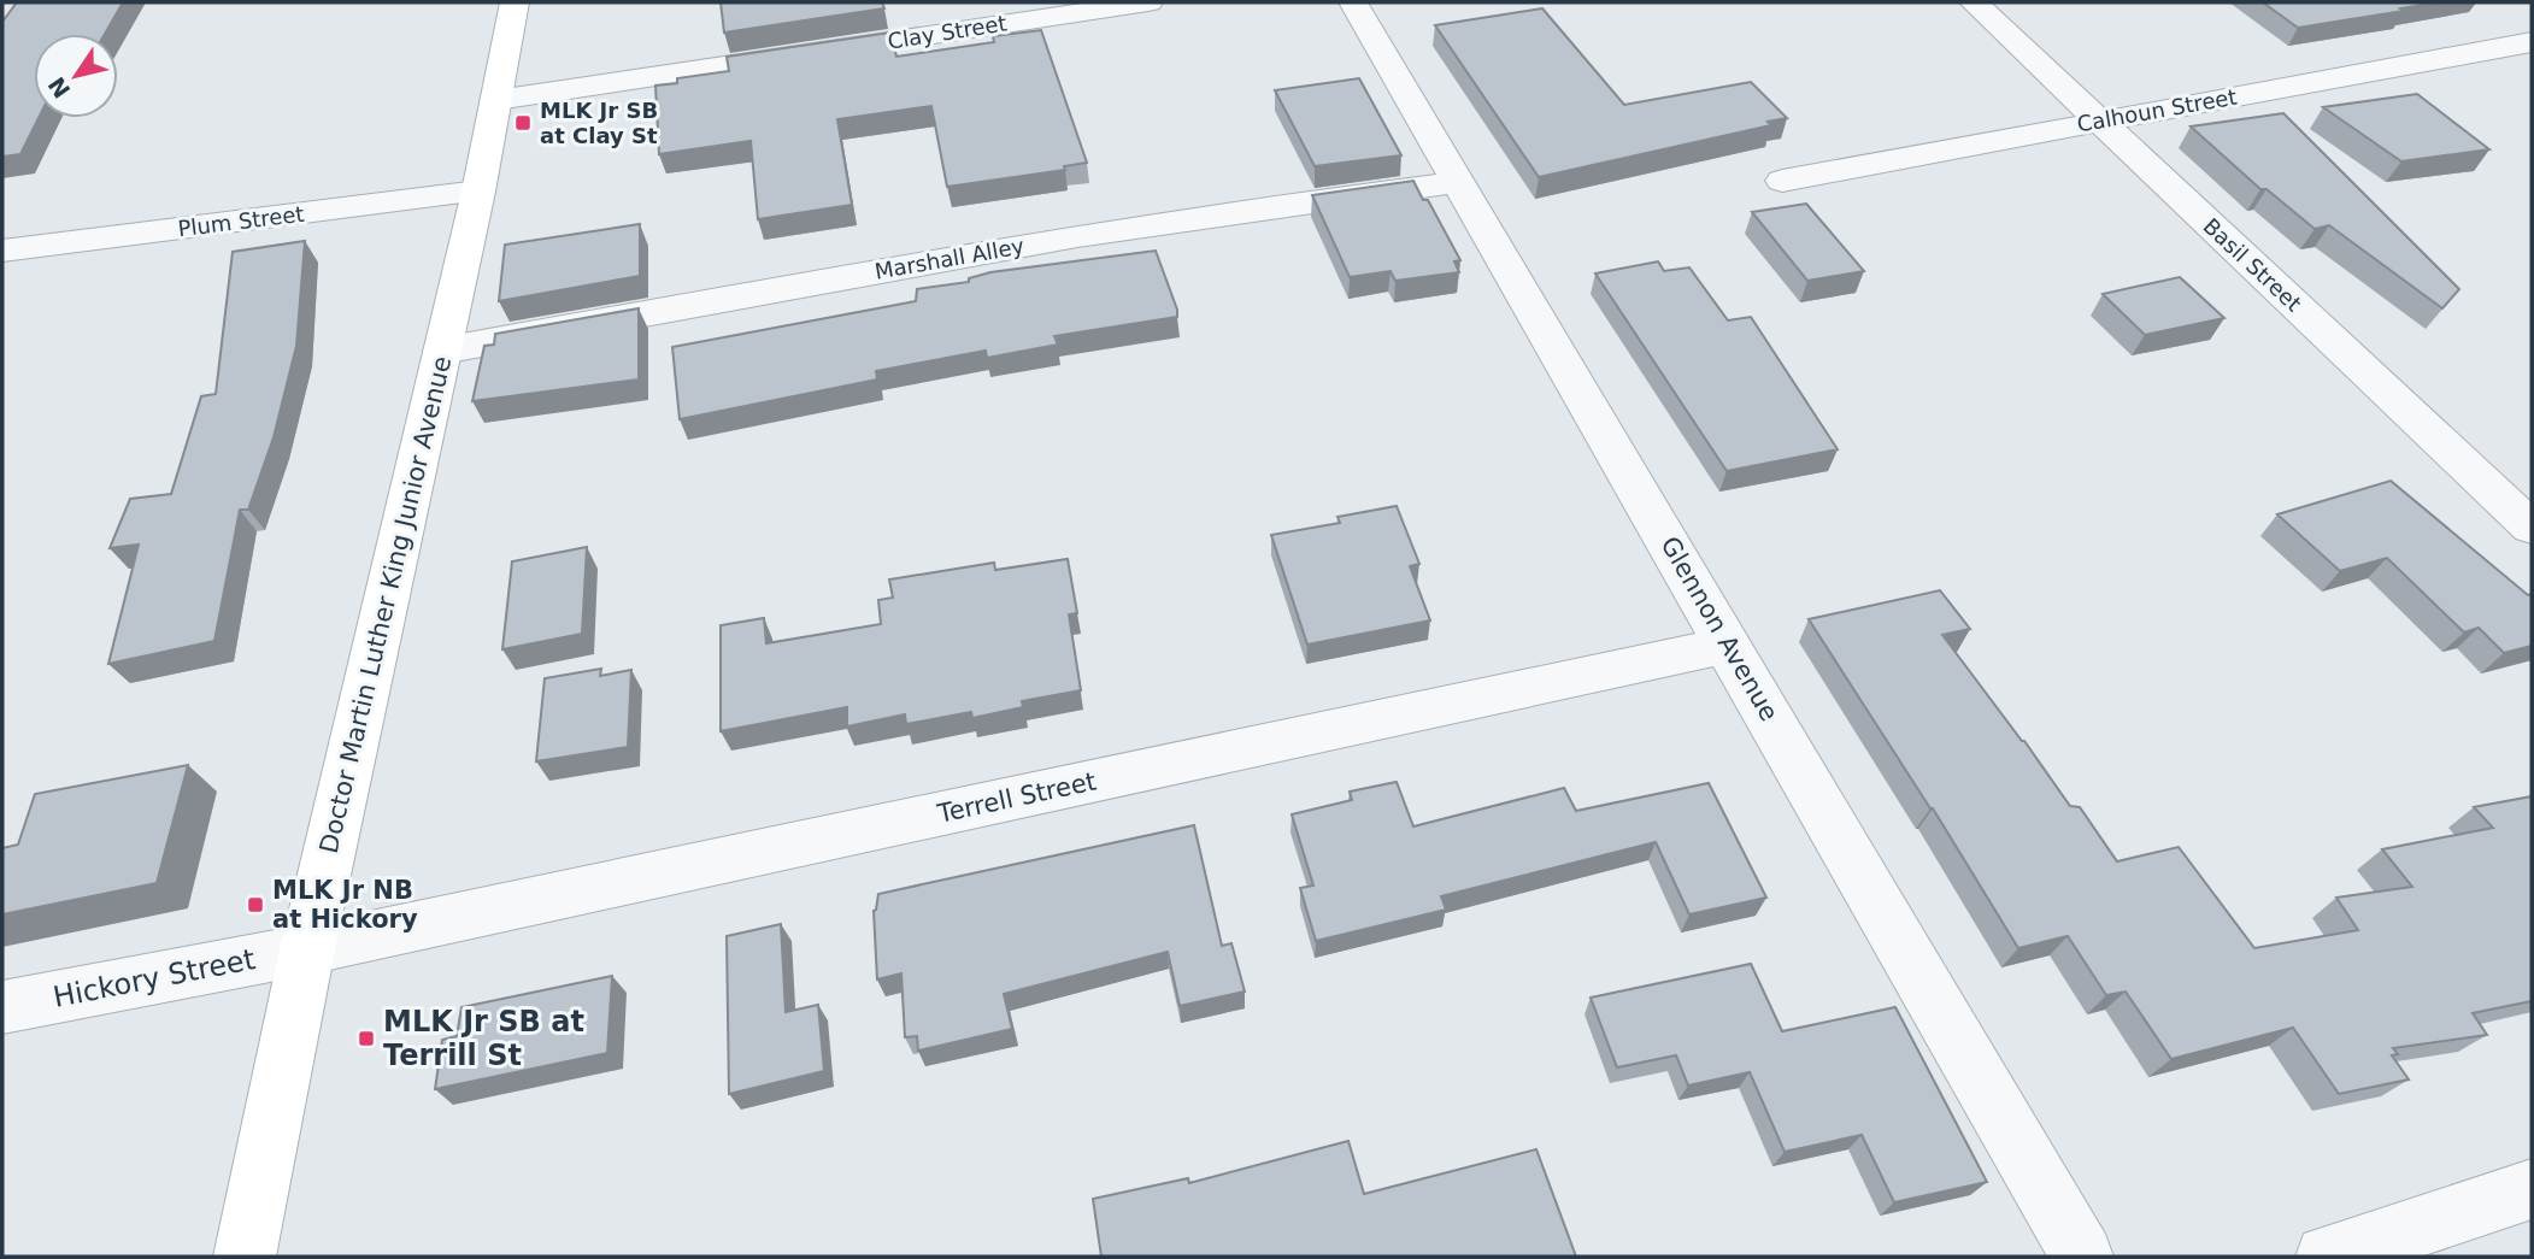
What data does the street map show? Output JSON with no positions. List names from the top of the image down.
{
  "streets": {
    "main road": ["Doctor Martin Luther King Junior Avenue"],
    "street": [
      "Clay Street",
      "Calhoun Street",
      "Plum Street",
      "Marshall Alley",
      "Basil Street",
      "Glennon Avenue",
      "Terrell Street",
      "Hickory Street"
    ]
  },
  "crossings": [
    ["Clay Street", "Doctor Martin Luther King Junior Avenue"],
    ["Calhoun Street", "Basil Street"],
    ["Plum Street", "Doctor Martin Luther King Junior Avenue"],
    ["Marshall Alley", "Doctor Martin Luther King Junior Avenue"],
    ["Marshall Alley", "Glennon Avenue"],
    ["Doctor Martin Luther King Junior Avenue", "Terrell Street"],
    ["Doctor Martin Luther King Junior Avenue", "Hickory Street"],
    ["Glennon Avenue", "Terrell Street"],
    ["Terrell Street", "Hickory Street"]
  ],
  "places": {
    "transit": ["MLK Jr SB at Clay St", "MLK Jr NB at Hickory", "MLK Jr SB at Terrill St"]
  },
  "north": "bottom left"
}
